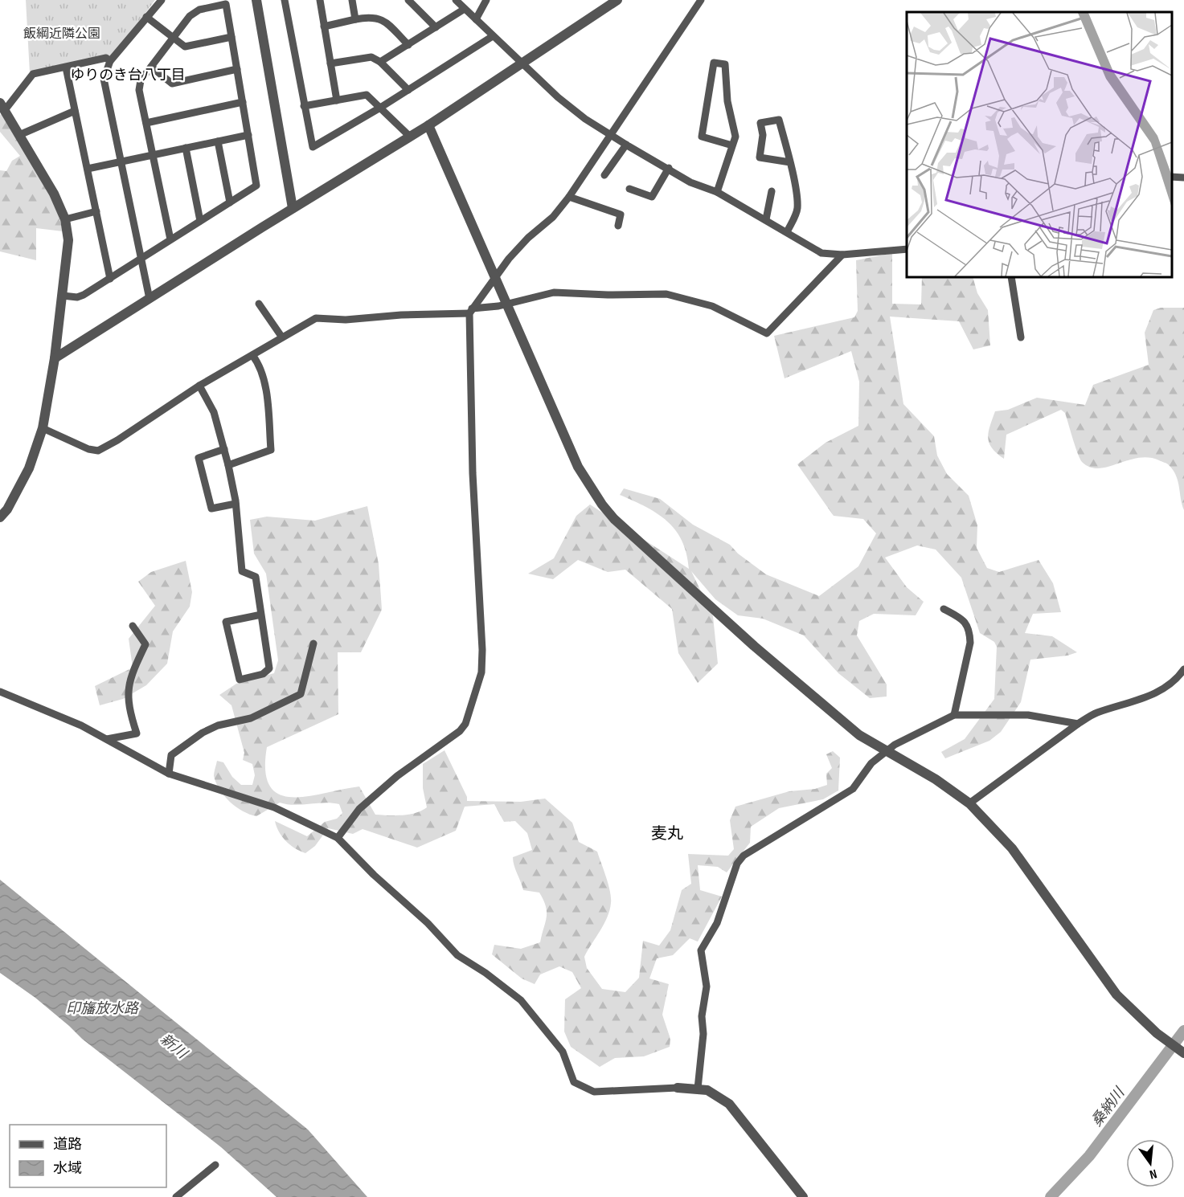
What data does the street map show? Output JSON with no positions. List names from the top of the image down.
{
  "districts": ["ゆりのき台八丁目", "麦丸"],
  "water": ["印旛放水路", "新川", "桑納川"],
  "parks": ["飯綱近隣公園"],
  "legend": ["道路", "水域"],
  "north": "bottom"
}
